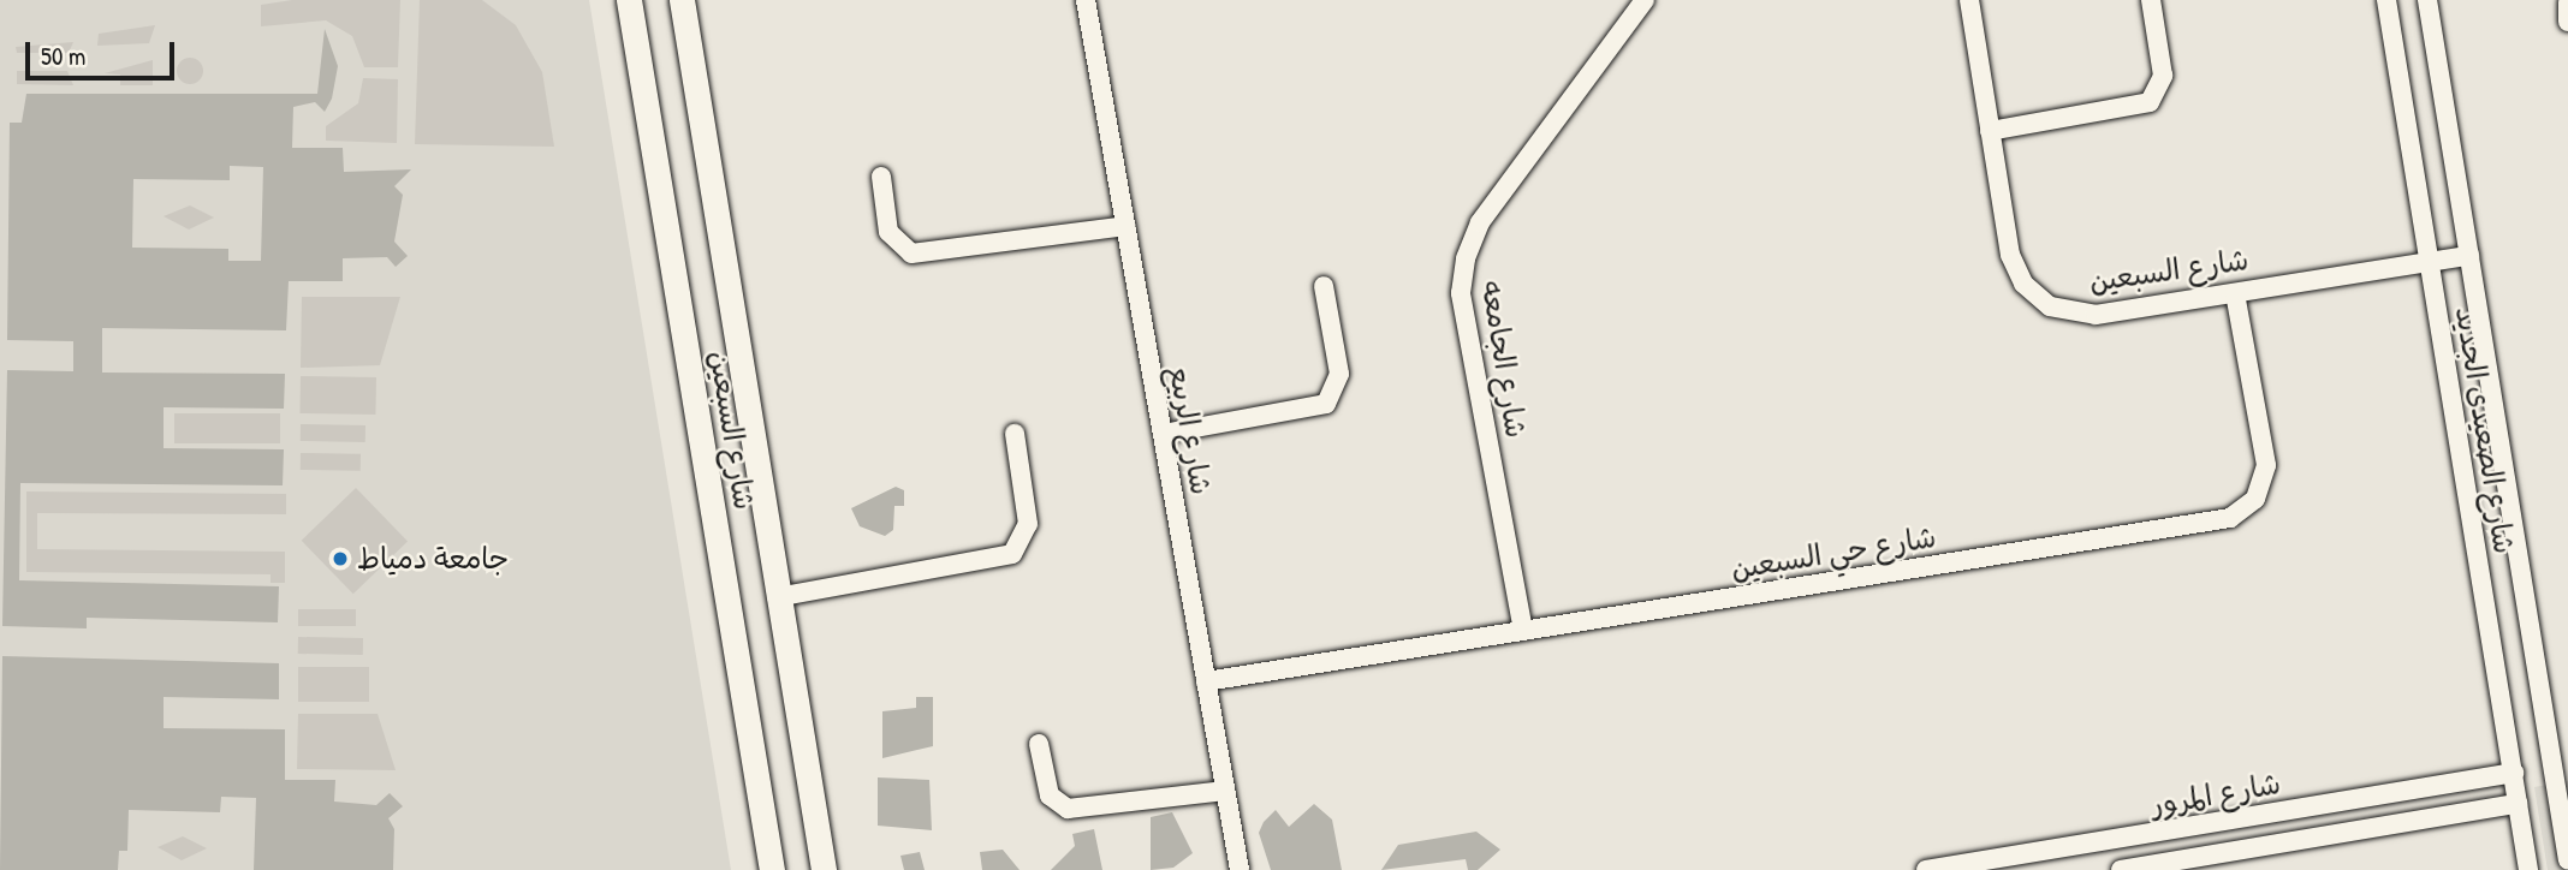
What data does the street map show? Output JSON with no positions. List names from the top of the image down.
{
  "streets": {
    "main road": ["شارع السبعين"],
    "street": [
      "شارع الجامعه",
      "شارع الربيع",
      "شارع الصعيدى الجديد",
      "شارع حي السبعين",
      "شارع المرور"
    ]
  },
  "crossings": [
    ["شارع السبعين", "شارع الصعيدى الجديد"],
    ["شارع السبعين", "شارع حي السبعين"],
    ["شارع الجامعه", "شارع حي السبعين"],
    ["شارع الربيع", "شارع حي السبعين"],
    ["شارع الصعيدى الجديد", "شارع المرور"]
  ],
  "places": ["جامعة دمياط"],
  "scale_bar": "50 m"
}
